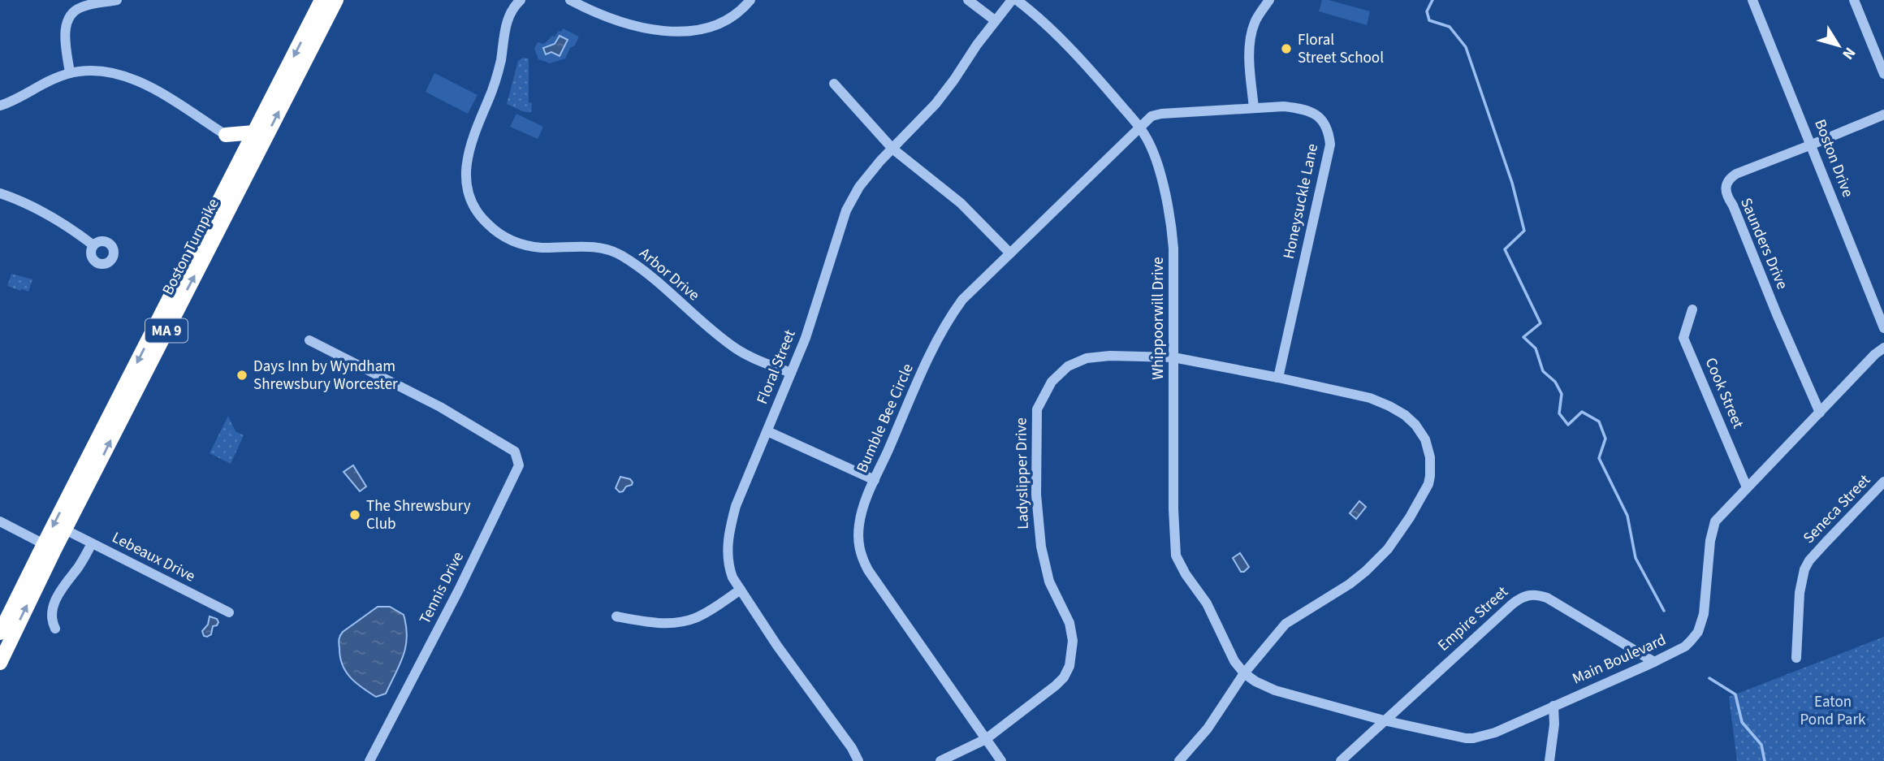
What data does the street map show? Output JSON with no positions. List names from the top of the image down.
{
  "streets": {
    "highway": ["Boston Turnpike", "MA 9"],
    "street": [
      "Boston Drive",
      "Honeysuckle Lane",
      "Saunders Drive",
      "Arbor Drive",
      "Whippoorwill Drive",
      "Floral Street",
      "Cook Street",
      "Bumble Bee Circle",
      "Ladyslipper Drive",
      "Seneca Street",
      "Lebeaux Drive",
      "Tennis Drive",
      "Empire Street",
      "Main Boulevard"
    ]
  },
  "crossings": [
    ["Boston Drive", "Saunders Drive"],
    ["Honeysuckle Lane", "Whippoorwill Drive"],
    ["Honeysuckle Lane", "Bumble Bee Circle"],
    ["Saunders Drive", "Main Boulevard"],
    ["Boston Turnpike", "Lebeaux Drive"],
    ["Arbor Drive", "Floral Street"],
    ["Whippoorwill Drive", "Bumble Bee Circle"],
    ["Whippoorwill Drive", "Ladyslipper Drive"],
    ["Whippoorwill Drive", "Main Boulevard"],
    ["Cook Street", "Main Boulevard"],
    ["Bumble Bee Circle", "Ladyslipper Drive"],
    ["Empire Street", "Main Boulevard"]
  ],
  "parks": ["Eaton Pond Park"],
  "places": ["Floral Street School", "Days Inn by Wyndham Shrewsbury Worcester", "The Shrewsbury Club"],
  "north": "bottom right"
}
